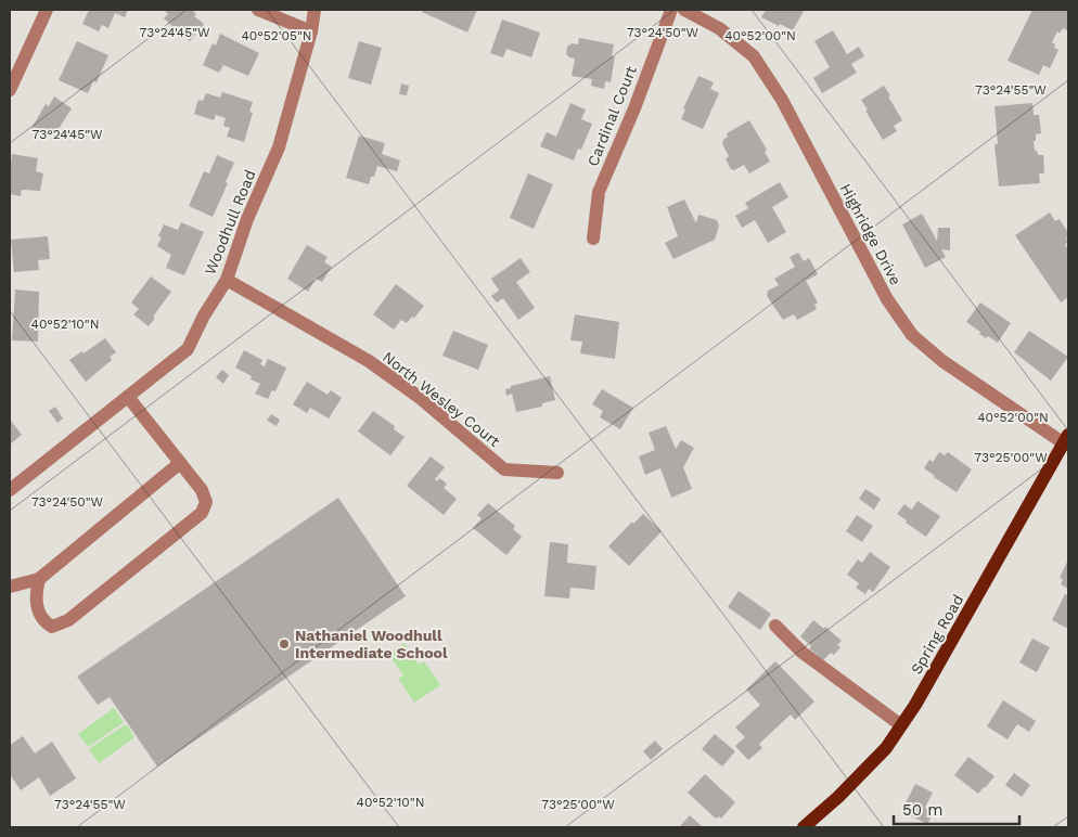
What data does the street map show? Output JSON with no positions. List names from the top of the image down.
{
  "streets": {
    "main road": ["Spring Road"],
    "street": [
      "Cardinal Court",
      "Woodhull Road",
      "Highridge Drive",
      "North Wesley Court"
    ]
  },
  "crossings": [
    ["Woodhull Road", "North Wesley Court"],
    ["Highridge Drive", "Spring Road"]
  ],
  "places": ["Nathaniel Woodhull Intermediate School"],
  "scale_bar": "50 m",
  "coordinates": [
    "73°24'50\"W",
    "73°24'45\"W",
    "40°52'05\"N",
    "40°52'00\"N",
    "73°24'55\"W",
    "40°52'10\"N",
    "73°25'00\"W"
  ]
}
